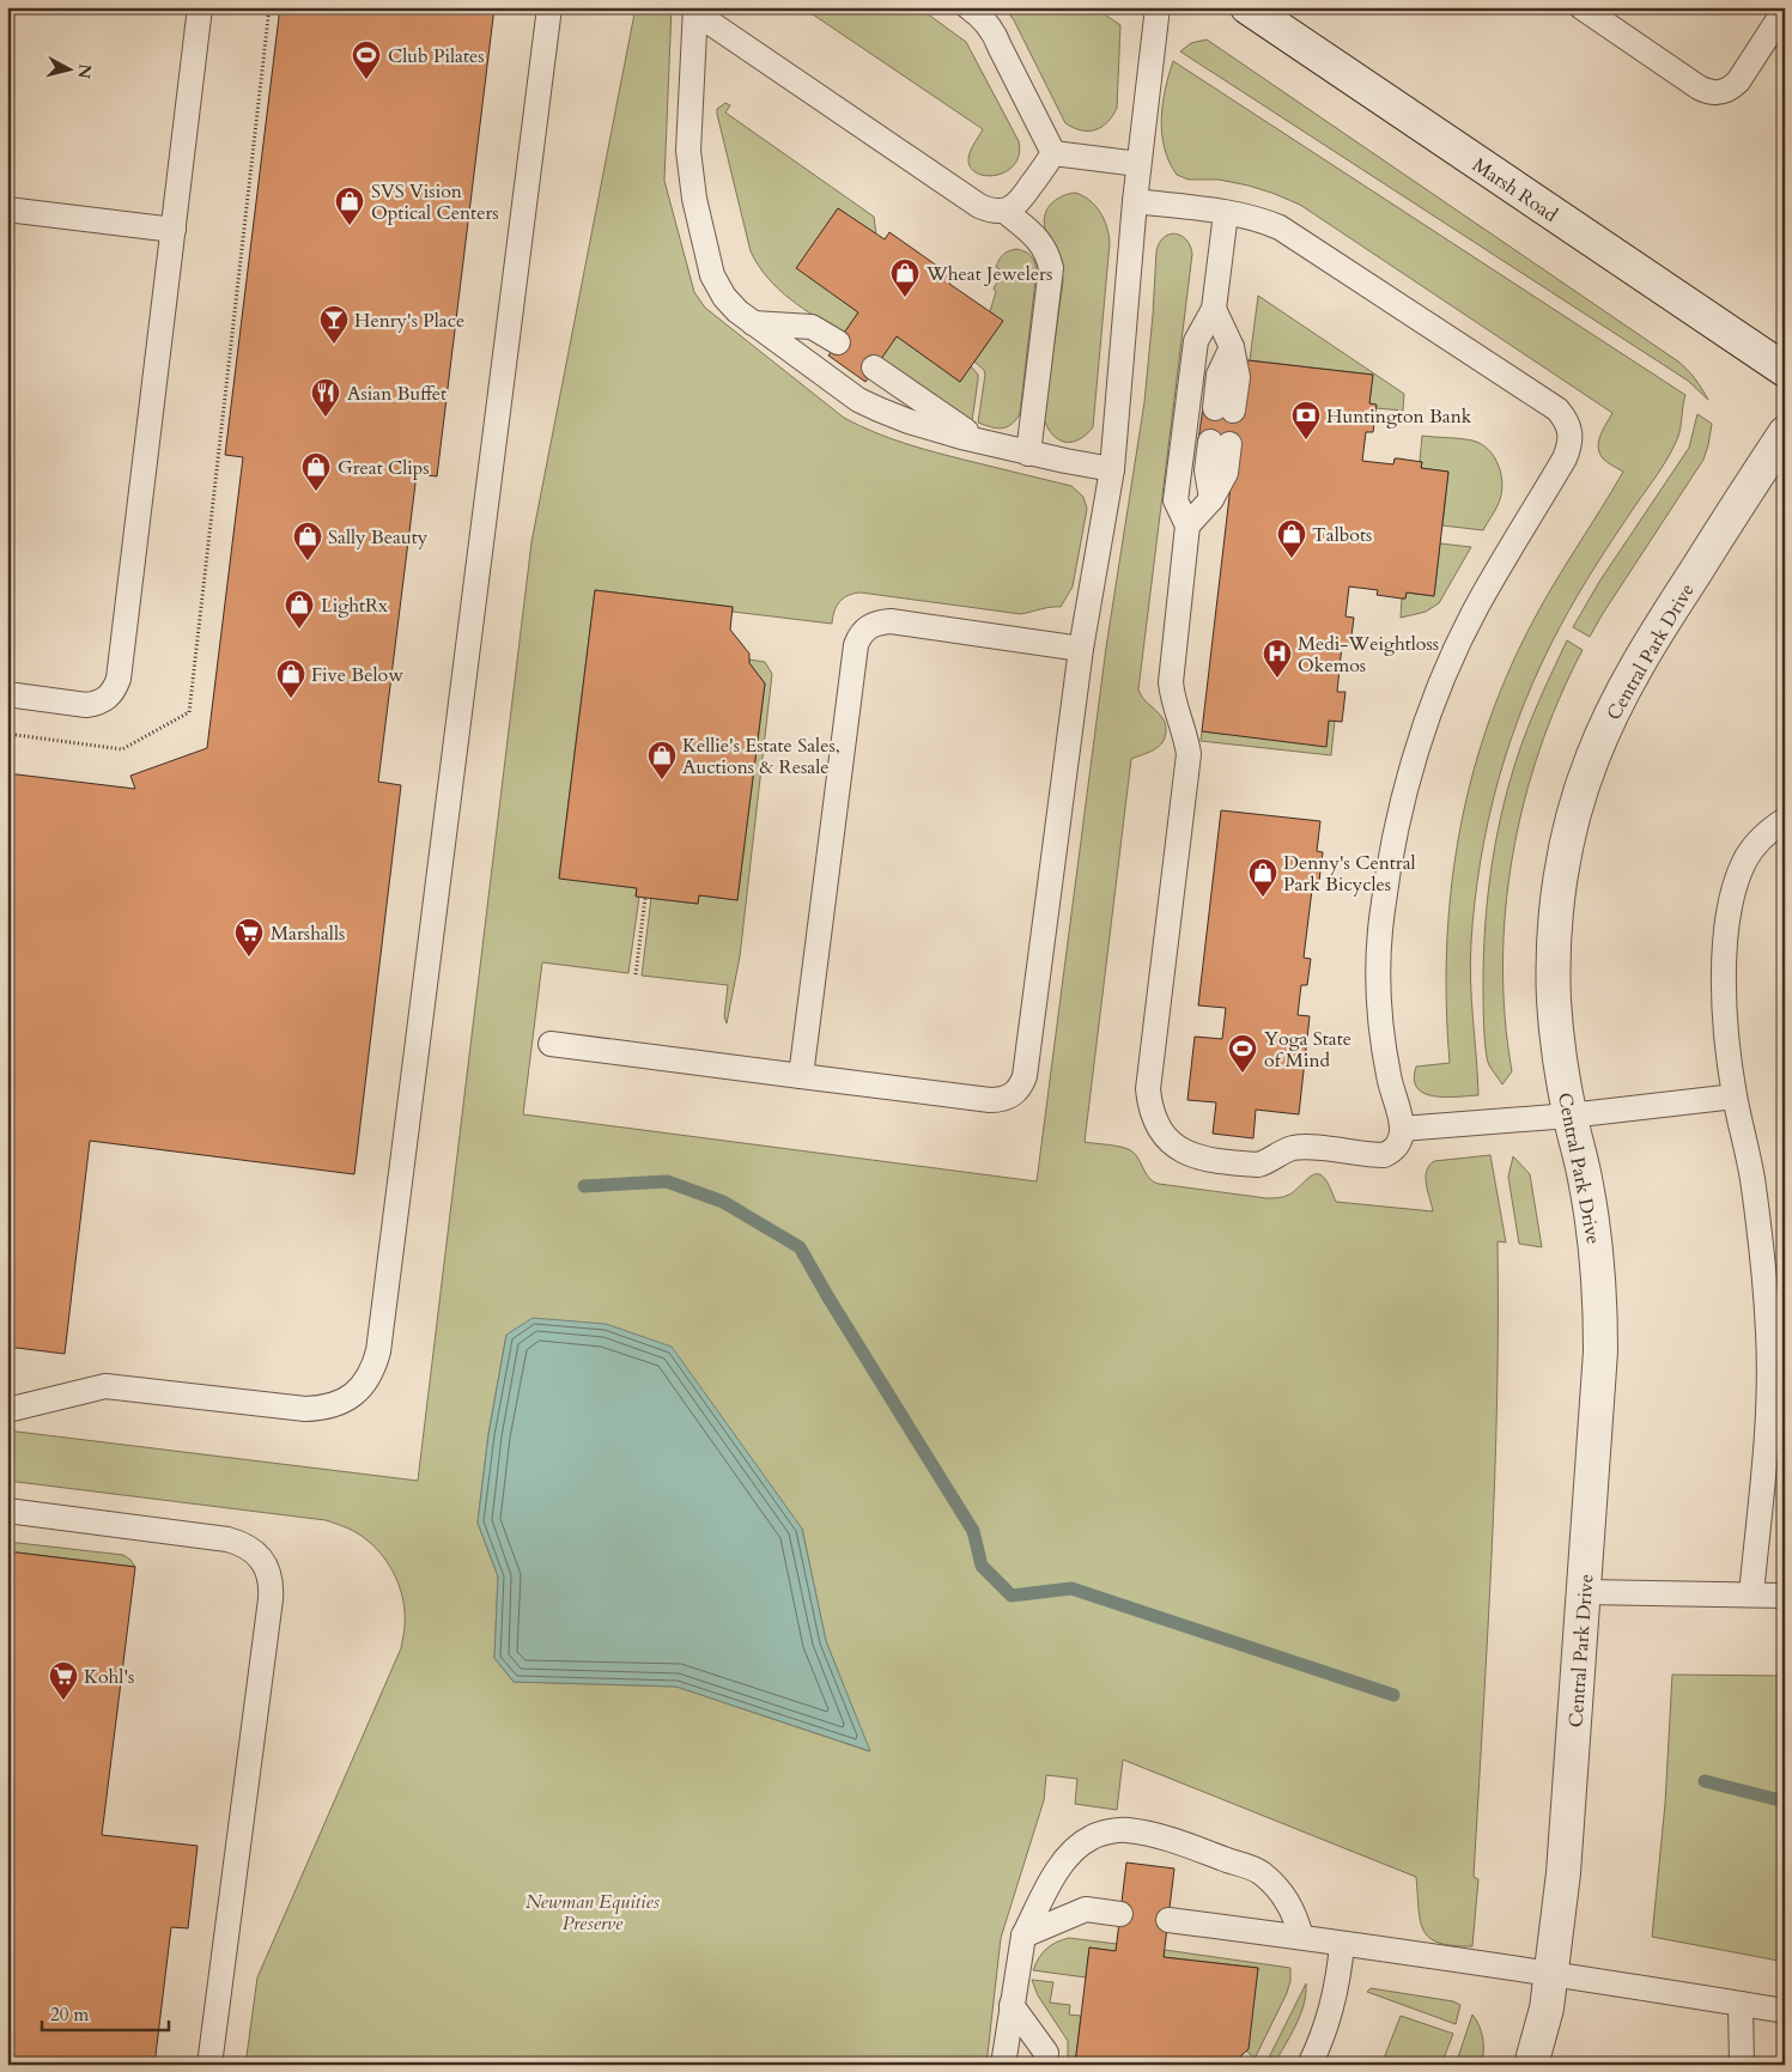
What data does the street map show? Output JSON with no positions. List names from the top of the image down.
{
  "streets": {
    "street": ["Marsh Road", "Central Park Drive"]
  },
  "parks": ["Newman Equities Preserve"],
  "places": {
    "sports": ["Club Pilates", "Yoga State of Mind"],
    "shop": [
      "SVS Vision Optical Centers",
      "Wheat Jewelers",
      "Great Clips",
      "Talbots",
      "Sally Beauty",
      "LightRx",
      "Five Below",
      "Kellie's Estate Sales, Auctions & Resale",
      "Denny's Central Park Bicycles"
    ],
    "bar": ["Henry's Place"],
    "restaurant": ["Asian Buffet"],
    "bank": ["Huntington Bank"],
    "hospital": ["Medi-Weightloss Okemos"],
    "supermarket": ["Marshalls", "Kohl's"]
  },
  "scale_bar": "20 m",
  "north": "right"
}
